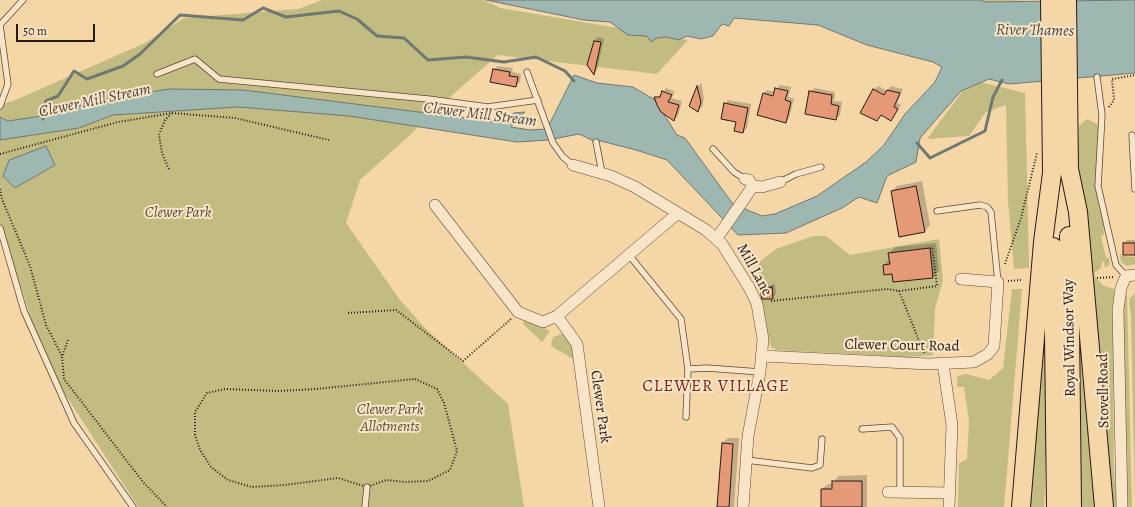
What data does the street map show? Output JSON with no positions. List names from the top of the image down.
{
  "streets": {
    "main road": ["Royal Windsor Way"],
    "street": [
      "Mill Lane",
      "Clewer Court Road",
      "Stovell Road",
      "Clewer Park"
    ]
  },
  "crossings": [
    ["Mill Lane", "Clewer Court Road"]
  ],
  "districts": ["CLEWER VILLAGE"],
  "water": ["River Thames", "Clewer Mill Stream"],
  "parks": ["Clewer Park", "Clewer Park Allotments"],
  "scale_bar": "50 m"
}
